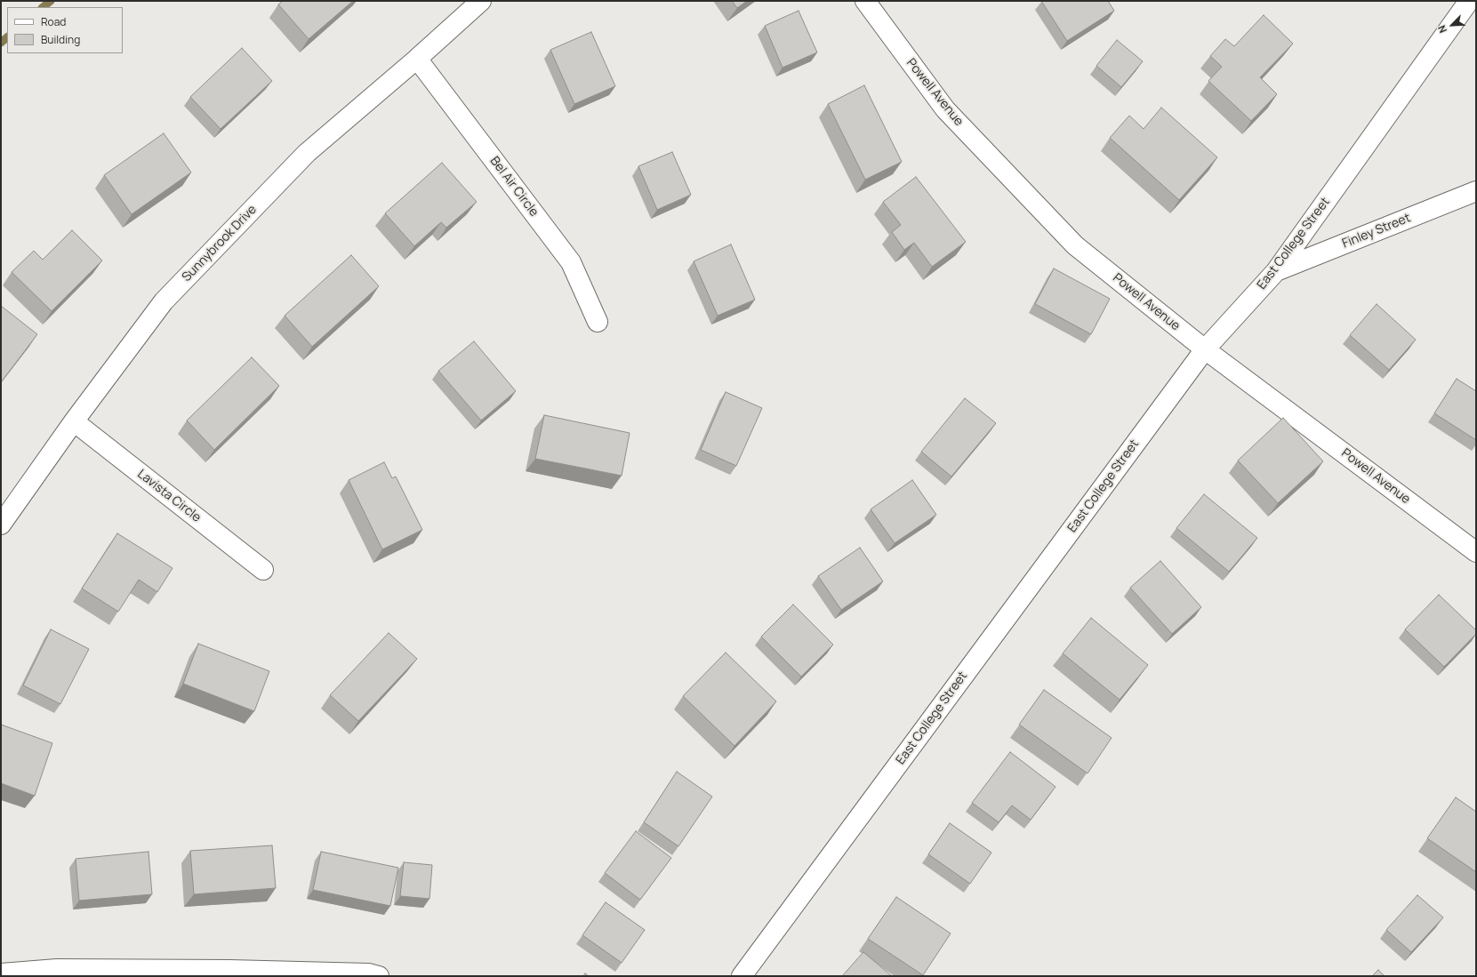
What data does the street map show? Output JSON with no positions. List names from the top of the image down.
{
  "streets": {
    "street": [
      "Powell Avenue",
      "Bel Air Circle",
      "Finley Street",
      "Sunnybrook Drive",
      "East College Street",
      "Lavista Circle"
    ]
  },
  "crossings": [
    ["Powell Avenue", "East College Street"],
    ["Bel Air Circle", "Sunnybrook Drive"],
    ["Finley Street", "East College Street"],
    ["Sunnybrook Drive", "Lavista Circle"]
  ],
  "legend": ["Road", "Building"],
  "north": "bottom left"
}
